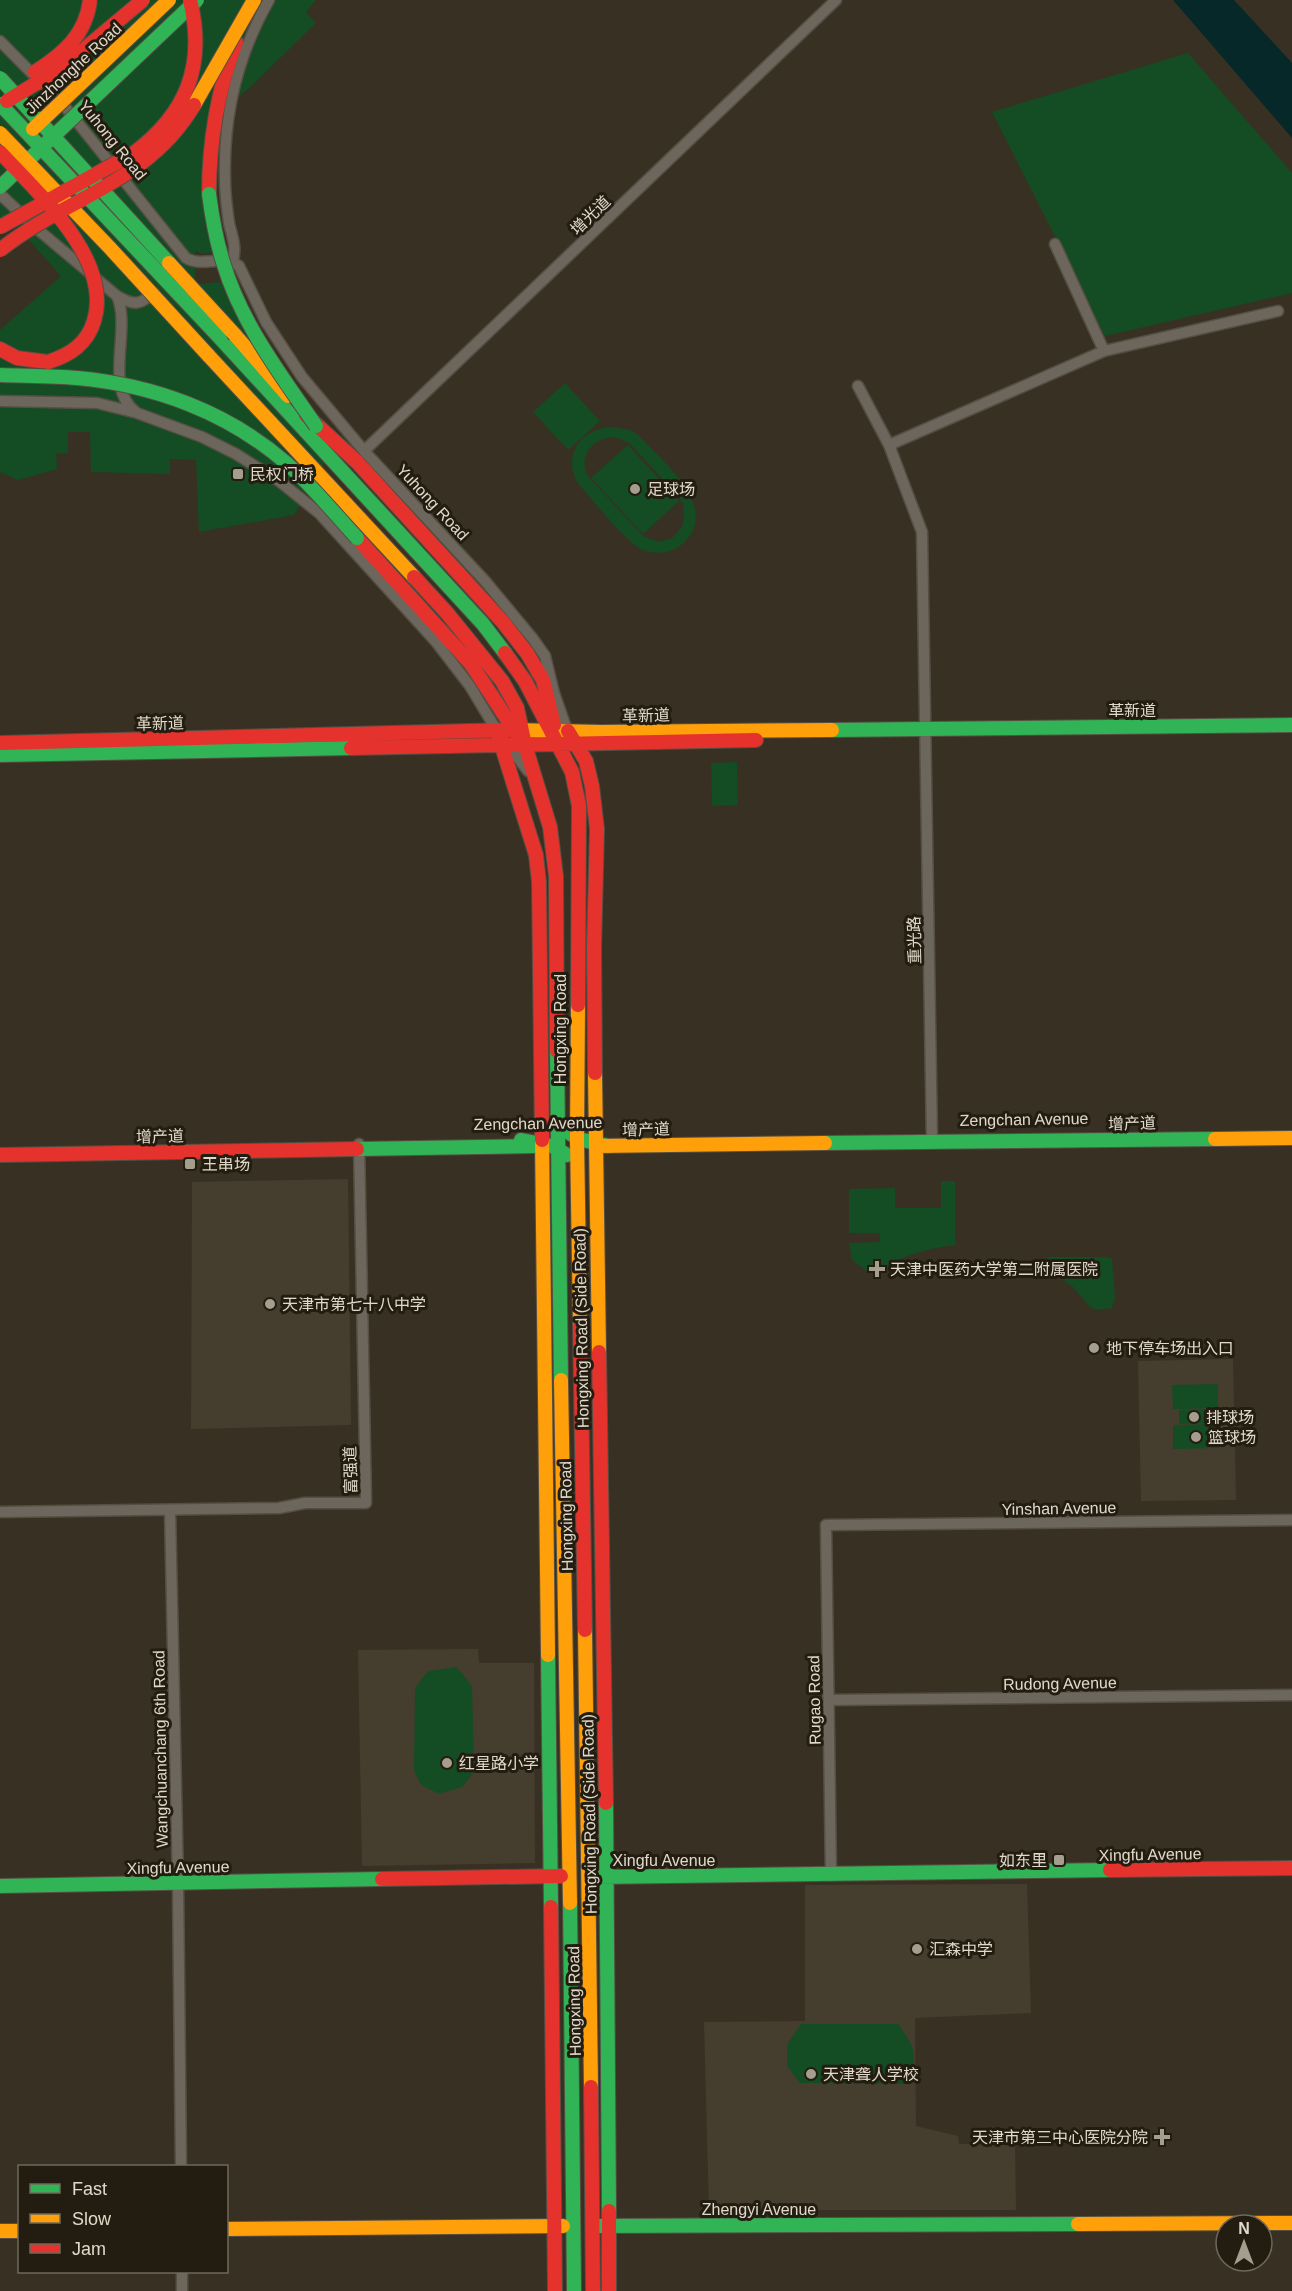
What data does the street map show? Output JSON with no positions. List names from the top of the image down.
{
  "streets": {
    "main road": [
      "Jinzhonghe Road",
      "革新道",
      "Hongxing Road",
      "Zengchan Avenue",
      "增产道",
      "Hongxing Road (Side Road)",
      "Xingfu Avenue",
      "Zhengyi Avenue"
    ],
    "street": [
      "Yuhong Road",
      "增光道",
      "重光路",
      "富强道",
      "Yinshan Avenue",
      "Rudong Avenue",
      "Rugao Road",
      "Wangchuanchang 6th Road"
    ]
  },
  "crossings": [
    ["Yuhong Road", "增光道"],
    ["Yuhong Road", "革新道"],
    ["Yuhong Road", "Hongxing Road"],
    ["Yuhong Road", "Hongxing Road (Side Road)"],
    ["革新道", "重光路"],
    ["革新道", "Hongxing Road"],
    ["革新道", "Hongxing Road (Side Road)"],
    ["重光路", "Zengchan Avenue"],
    ["重光路", "增产道"],
    ["Hongxing Road", "增产道"],
    ["Hongxing Road", "Hongxing Road (Side Road)"],
    ["Hongxing Road", "Xingfu Avenue"],
    ["Hongxing Road", "Zhengyi Avenue"],
    ["Zengchan Avenue", "增产道"],
    ["Zengchan Avenue", "富强道"],
    ["增产道", "Hongxing Road (Side Road)"],
    ["增产道", "富强道"],
    ["Hongxing Road (Side Road)", "Xingfu Avenue"],
    ["Hongxing Road (Side Road)", "Zhengyi Avenue"],
    ["富强道", "Wangchuanchang 6th Road"],
    ["Yinshan Avenue", "Rugao Road"],
    ["Rudong Avenue", "Rugao Road"],
    ["Rugao Road", "Xingfu Avenue"],
    ["Wangchuanchang 6th Road", "Xingfu Avenue"]
  ],
  "places": {
    "transit": ["民权门桥", "王串场", "如东里"],
    "other": [
      "足球场",
      "天津市第七十八中学",
      "地下停车场出入口",
      "排球场",
      "篮球场",
      "红星路小学",
      "汇森中学",
      "天津聋人学校"
    ],
    "health": ["天津中医药大学第二附属医院", "天津市第三中心医院分院"]
  },
  "legend": ["Fast", "Slow", "Jam"],
  "north": "top"
}
